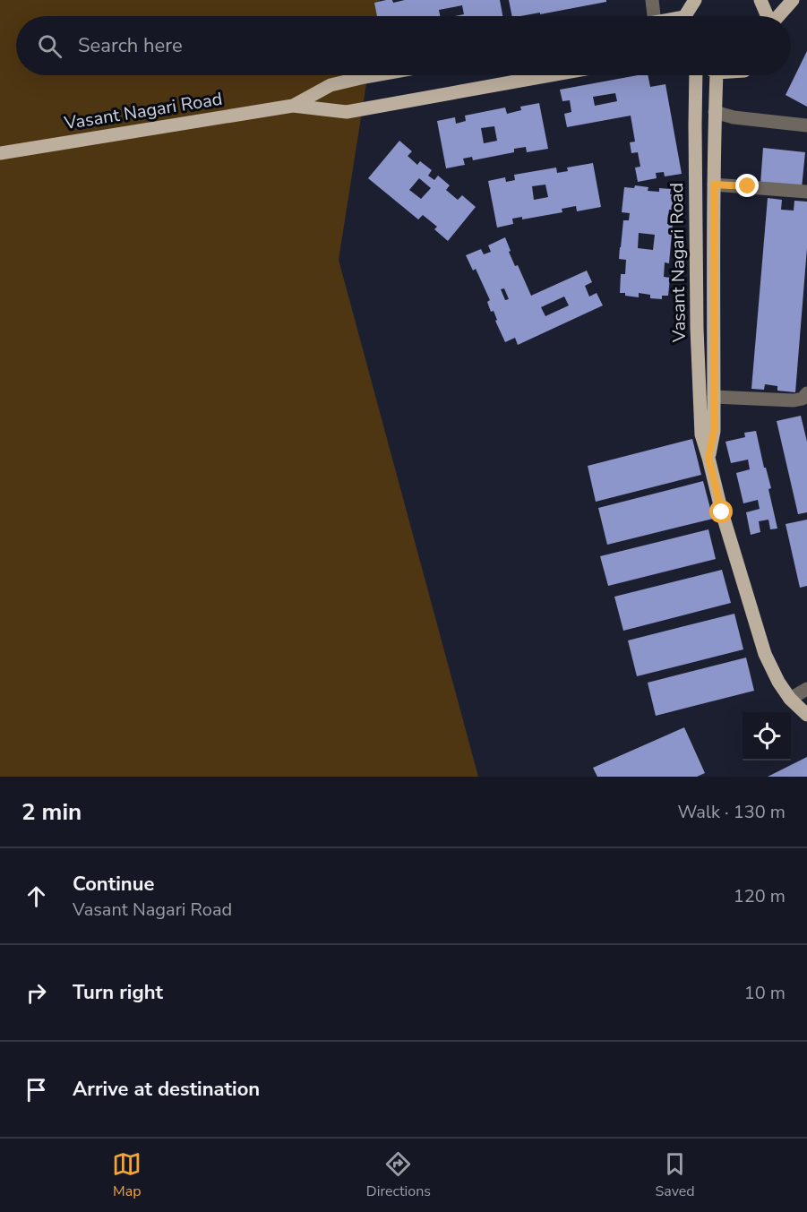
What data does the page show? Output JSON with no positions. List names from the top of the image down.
{
  "streets": {
    "main road": ["Vasant Nagari Road"]
  },
  "page": {
    "search": "Search here",
    "heading": ["2 min", "Walk · 130 m"],
    "list": [
      ["Continue", "Vasant Nagari Road", "120 m"],
      ["Turn right", "10 m"],
      "Arrive at destination"
    ],
    "nav": ["Map", "Directions", "Saved"]
  }
}
